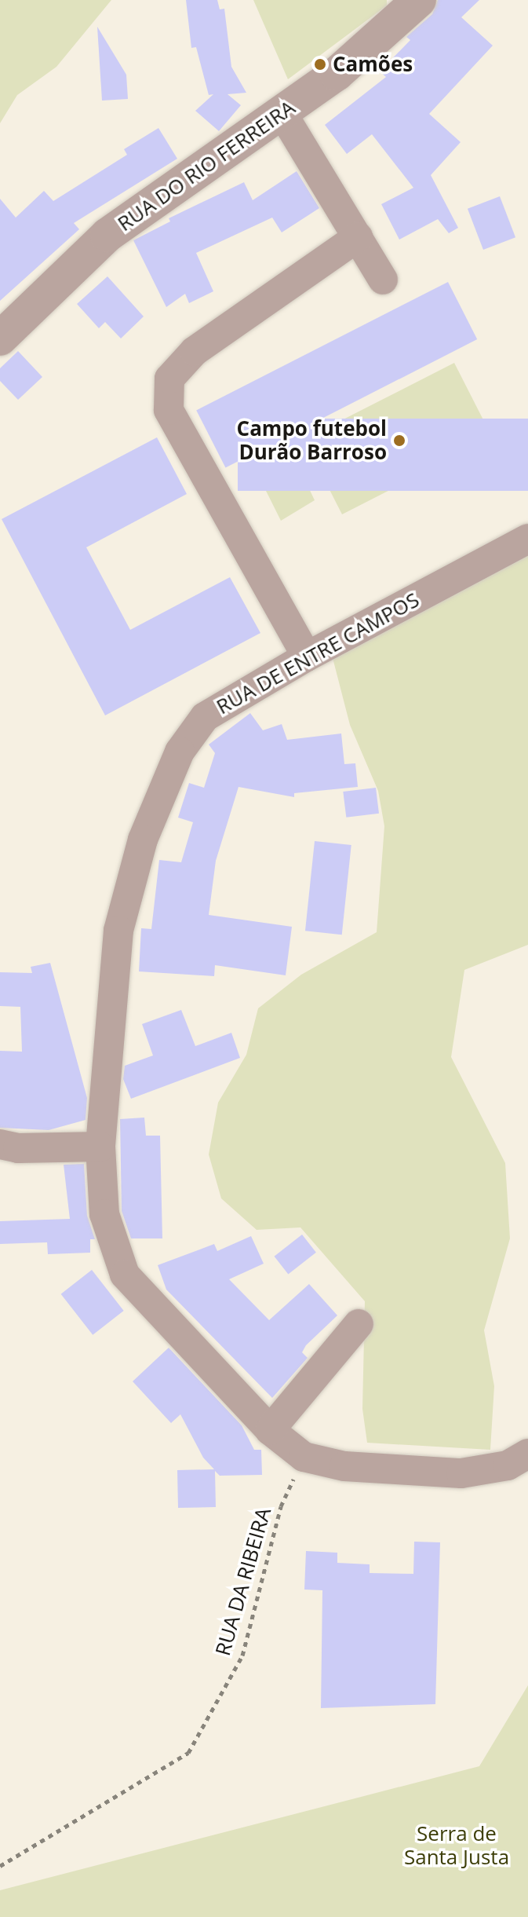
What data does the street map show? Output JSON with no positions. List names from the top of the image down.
{
  "streets": {
    "street": ["RUA DO RIO FERREIRA", "RUA DE ENTRE CAMPOS"],
    "path": ["RUA DA RIBEIRA"]
  },
  "crossings": [
    ["RUA DE ENTRE CAMPOS", "RUA DA RIBEIRA"]
  ],
  "parks": ["Serra de Santa Justa"],
  "places": ["Camões", "Campo futebol Durão Barroso"]
}
